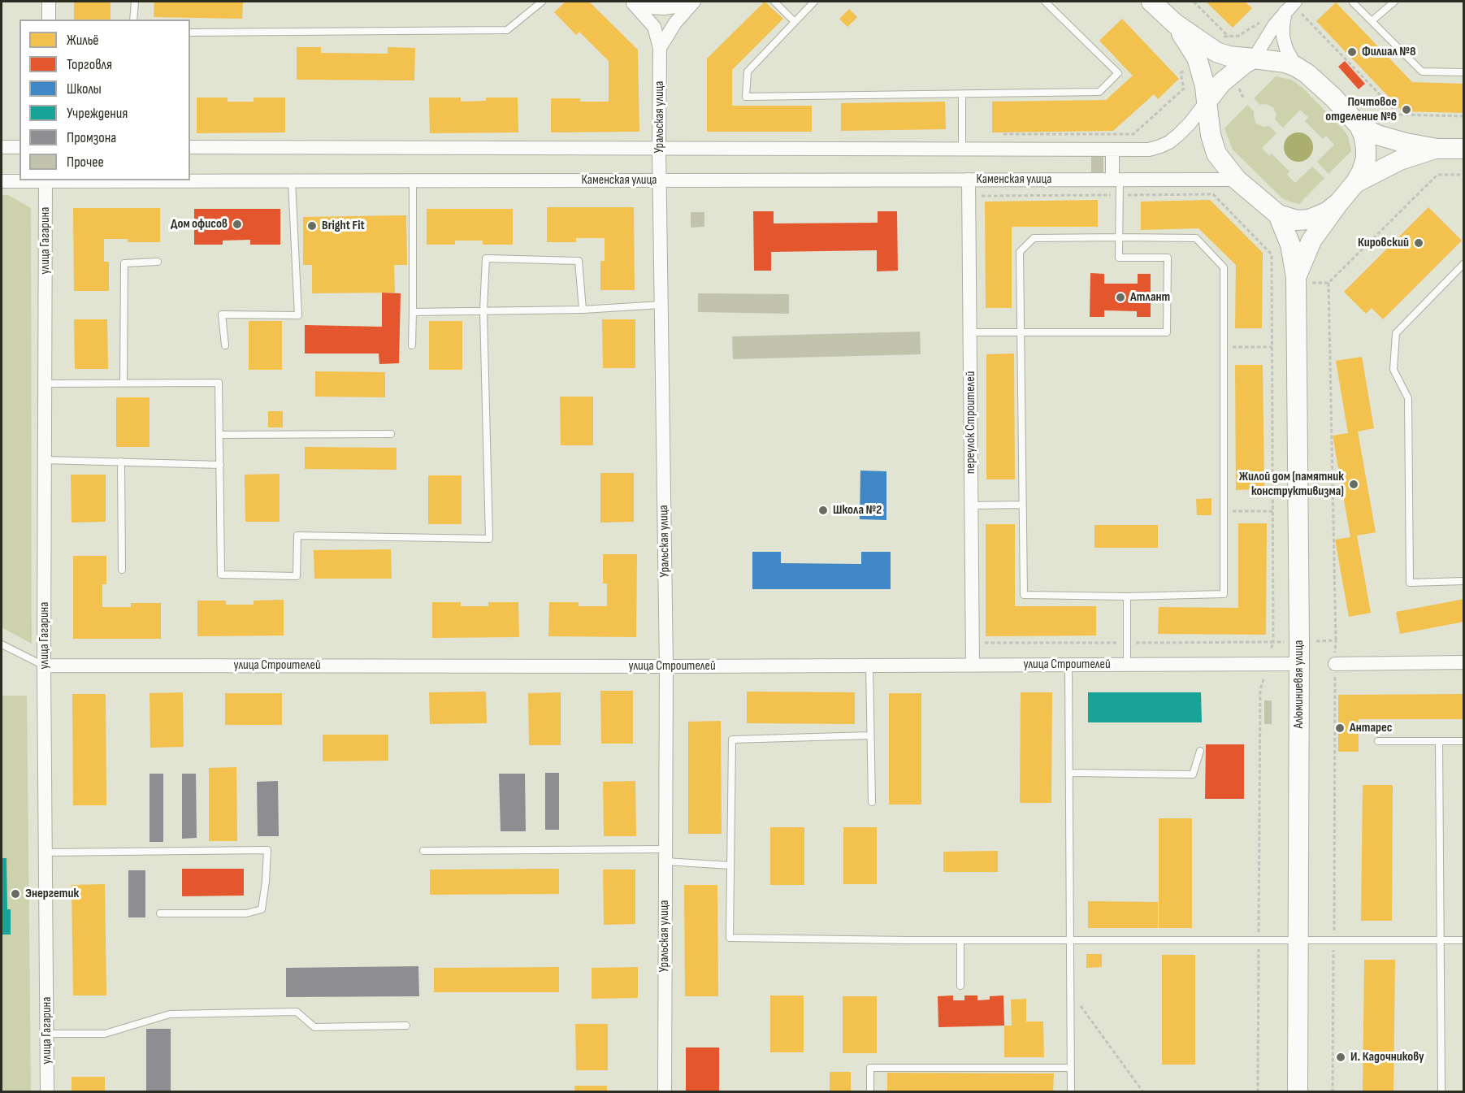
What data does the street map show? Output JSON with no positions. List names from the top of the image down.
{
  "streets": {
    "main road": ["Алюминиевая улица"],
    "street": [
      "Уральская улица",
      "Каменская улица",
      "улица Гагарина",
      "переулок Строителей",
      "улица Строителей"
    ]
  },
  "crossings": [
    ["Уральская улица", "Каменская улица"],
    ["Уральская улица", "улица Строителей"],
    ["Каменская улица", "улица Гагарина"],
    ["Каменская улица", "переулок Строителей"],
    ["улица Гагарина", "улица Строителей"],
    ["переулок Строителей", "улица Строителей"],
    ["улица Строителей", "Алюминиевая улица"]
  ],
  "places": [
    "Филиал №8",
    "Почтовое отделение №6",
    "Дом офисов",
    "Bright Fit",
    "Кировский",
    "Атлант",
    "Жилой дом (памятник конструктивизма)",
    "Школа №2",
    "Антарес",
    "Энергетик",
    "И. Кадочникову"
  ],
  "legend": [
    "Жильё",
    "Торговля",
    "Школы",
    "Учреждения",
    "Промзона",
    "Прочее"
  ]
}
